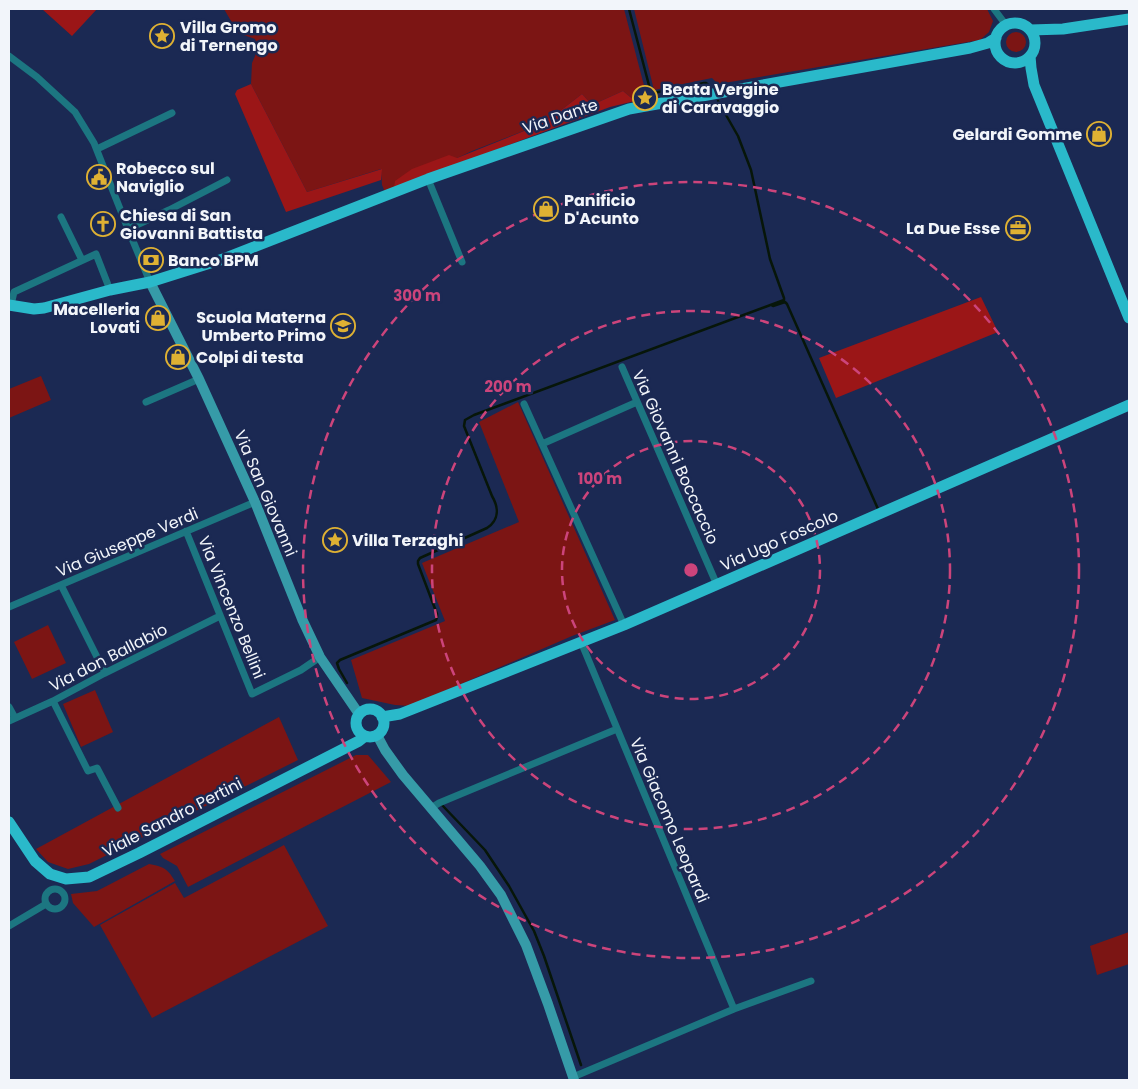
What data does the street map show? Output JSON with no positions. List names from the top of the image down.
{
  "streets": {
    "main road": ["Via Dante", "Via Ugo Foscolo", "Viale Sandro Pertini"],
    "street": [
      "Via Giovanni Boccaccio",
      "Via San Giovanni",
      "Via Giuseppe Verdi",
      "Via Vincenzo Bellini",
      "Via don Ballabio",
      "Via Giacomo Leopardi"
    ]
  },
  "crossings": [
    ["Via Dante", "Via San Giovanni"],
    ["Via Giovanni Boccaccio", "Via Ugo Foscolo"],
    ["Via San Giovanni", "Via Ugo Foscolo"],
    ["Via San Giovanni", "Via Giuseppe Verdi"],
    ["Via San Giovanni", "Via Vincenzo Bellini"],
    ["Via San Giovanni", "Viale Sandro Pertini"],
    ["Via Ugo Foscolo", "Viale Sandro Pertini"],
    ["Via Ugo Foscolo", "Via Giacomo Leopardi"],
    ["Via Giuseppe Verdi", "Via Vincenzo Bellini"],
    ["Via Vincenzo Bellini", "Via don Ballabio"]
  ],
  "places": {
    "place": ["Villa Gromo di Ternengo", "Beata Vergine di Caravaggio", "Villa Terzaghi"],
    "shop": [
      "Gelardi Gomme",
      "Panificio D'Acunto",
      "Macelleria Lovati",
      "Colpi di testa"
    ],
    "public building": ["Robecco sul Naviglio"],
    "church": ["Chiesa di San Giovanni Battista"],
    "office": ["La Due Esse"],
    "bank": ["Banco BPM"],
    "school or university": ["Scuola Materna Umberto Primo"]
  },
  "rings": ["300 m", "200 m", "100 m"]
}
